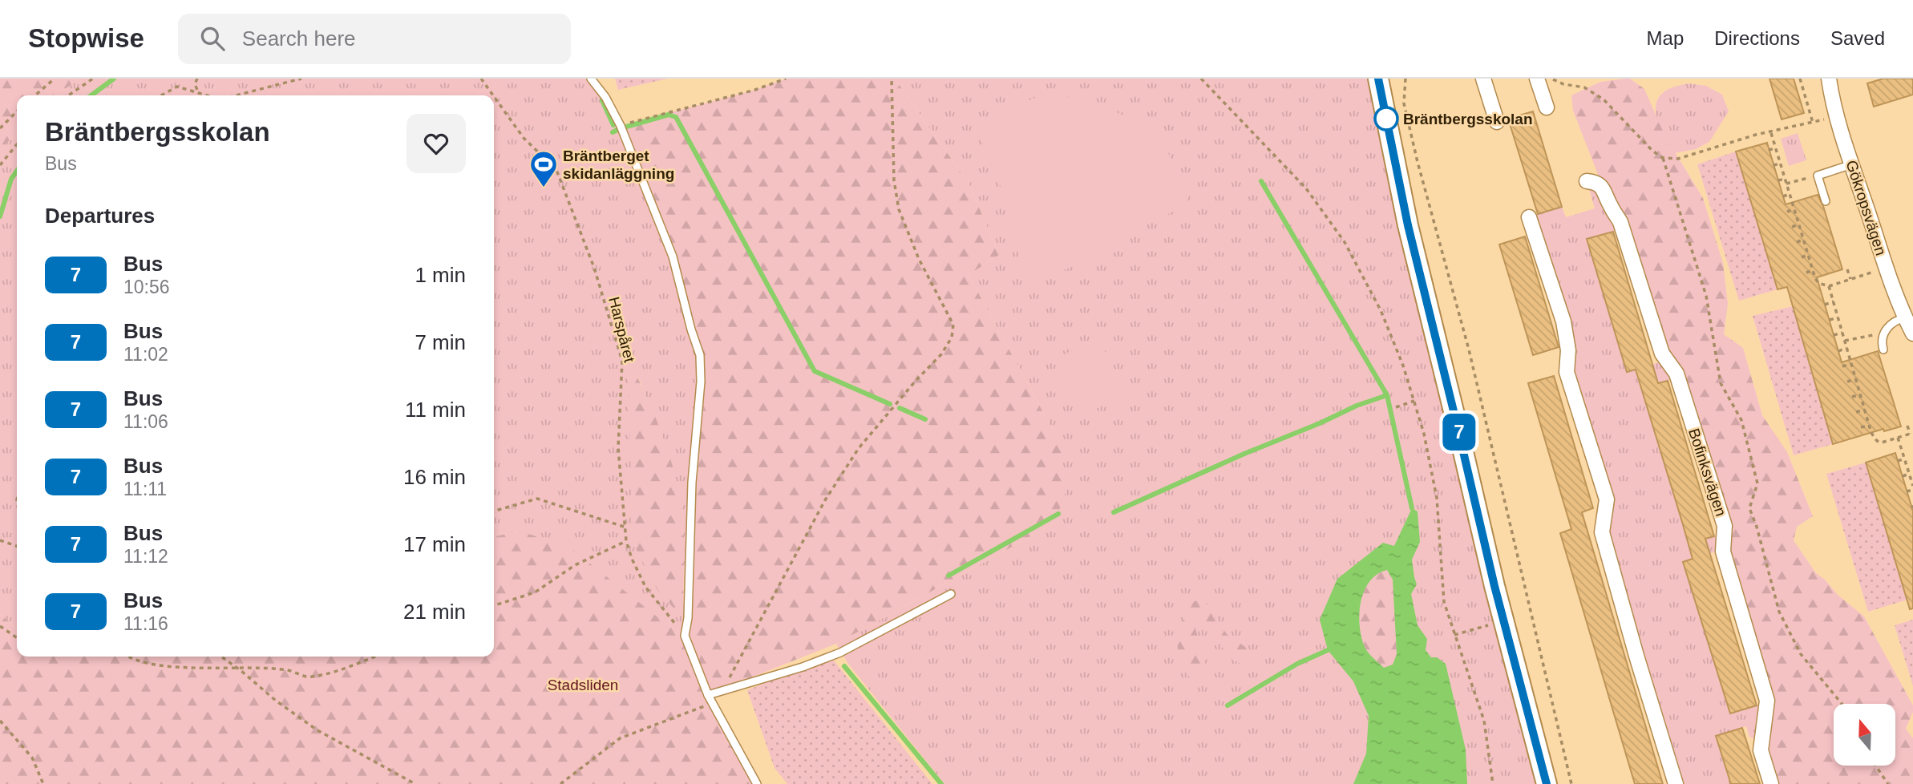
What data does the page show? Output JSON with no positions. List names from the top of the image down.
{
  "streets": {
    "street": ["Gökropsvägen", "Bofinksvägen"],
    "path": ["Harspåret"]
  },
  "parks": ["Stadsliden"],
  "places": {
    "other": ["Bräntbergsskolan"],
    "sports": ["Bräntberget skidanläggning"]
  },
  "lines": ["bus line 7"],
  "north": "top",
  "page": {
    "header": "Stopwise",
    "search": "Search here",
    "nav": ["Map", "Directions", "Saved"],
    "on_map": "7",
    "heading": [
      ["Bräntbergsskolan", "Bus"],
      "Departures"
    ],
    "list": [
      {
        "mark": "7",
        "name": "Bus",
        "note": "10:56",
        "value": "1 min"
      },
      {
        "mark": "7",
        "name": "Bus",
        "note": "11:02",
        "value": "7 min"
      },
      {
        "mark": "7",
        "name": "Bus",
        "note": "11:06",
        "value": "11 min"
      },
      {
        "mark": "7",
        "name": "Bus",
        "note": "11:11",
        "value": "16 min"
      },
      {
        "mark": "7",
        "name": "Bus",
        "note": "11:12",
        "value": "17 min"
      },
      {
        "mark": "7",
        "name": "Bus",
        "note": "11:16",
        "value": "21 min"
      }
    ]
  }
}
